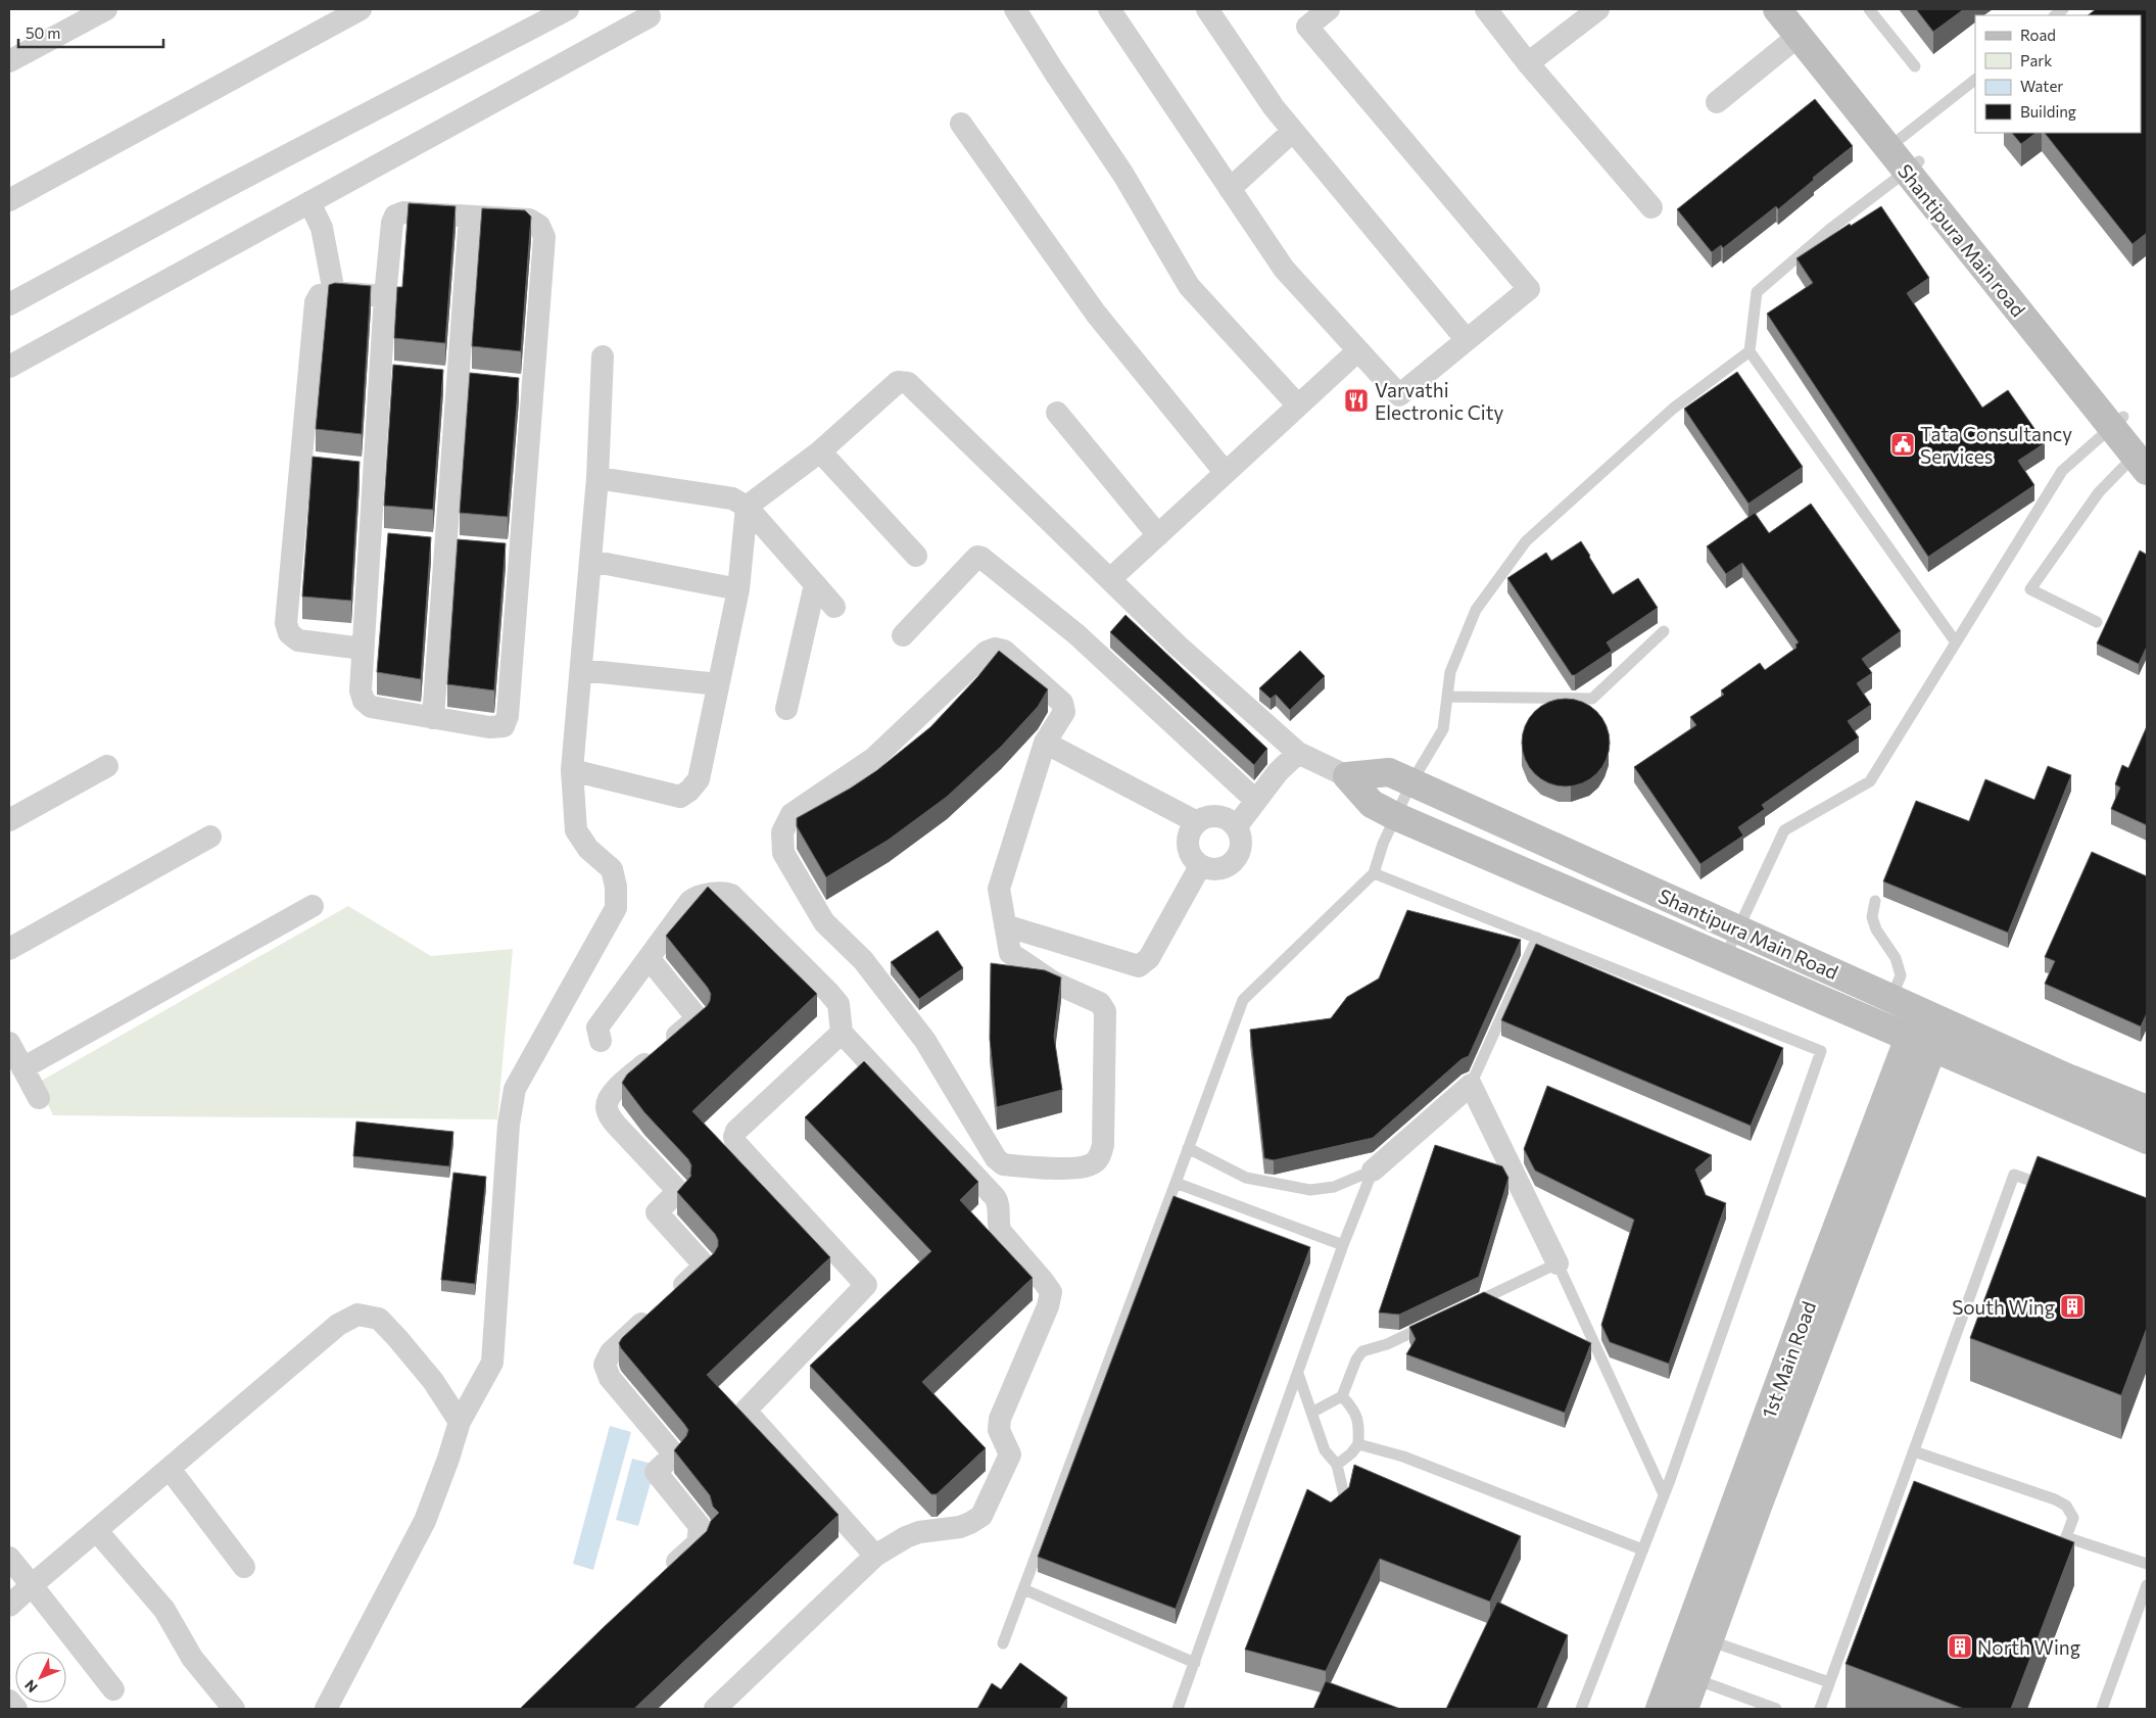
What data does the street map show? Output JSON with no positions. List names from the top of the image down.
{
  "streets": {
    "street": ["Shantipura Main road", "Shantipura Main Road", "1st Main Road"]
  },
  "crossings": [
    ["Shantipura Main road", "Shantipura Main Road"],
    ["Shantipura Main Road", "1st Main Road"]
  ],
  "places": {
    "restaurant": ["Varvathi Electronic City"],
    "public building": ["Tata Consultancy Services"],
    "building": ["South Wing", "North Wing"]
  },
  "legend": [
    "Road",
    "Park",
    "Water",
    "Building"
  ],
  "scale_bar": "50 m",
  "north": "bottom left"
}
